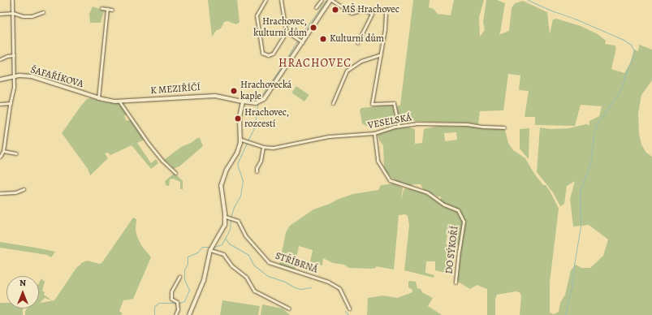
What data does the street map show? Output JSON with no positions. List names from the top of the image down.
{
  "streets": {
    "street": [
      "ŠAFAŘÍKOVA",
      "K MEZIŘÍČÍ",
      "VESELSKÁ",
      "DO SÝKOŘÍ",
      "STŘÍBRNÁ"
    ]
  },
  "crossings": [
    ["ŠAFAŘÍKOVA", "K MEZIŘÍČÍ"],
    ["VESELSKÁ", "DO SÝKOŘÍ"]
  ],
  "districts": ["HRACHOVEC"],
  "places": [
    "MŠ Hrachovec",
    "Hrachovec, kulturní dům",
    "Kulturní dům",
    "Hrachovecká kaple",
    "Hrachovec, rozcestí"
  ],
  "north": "top"
}
